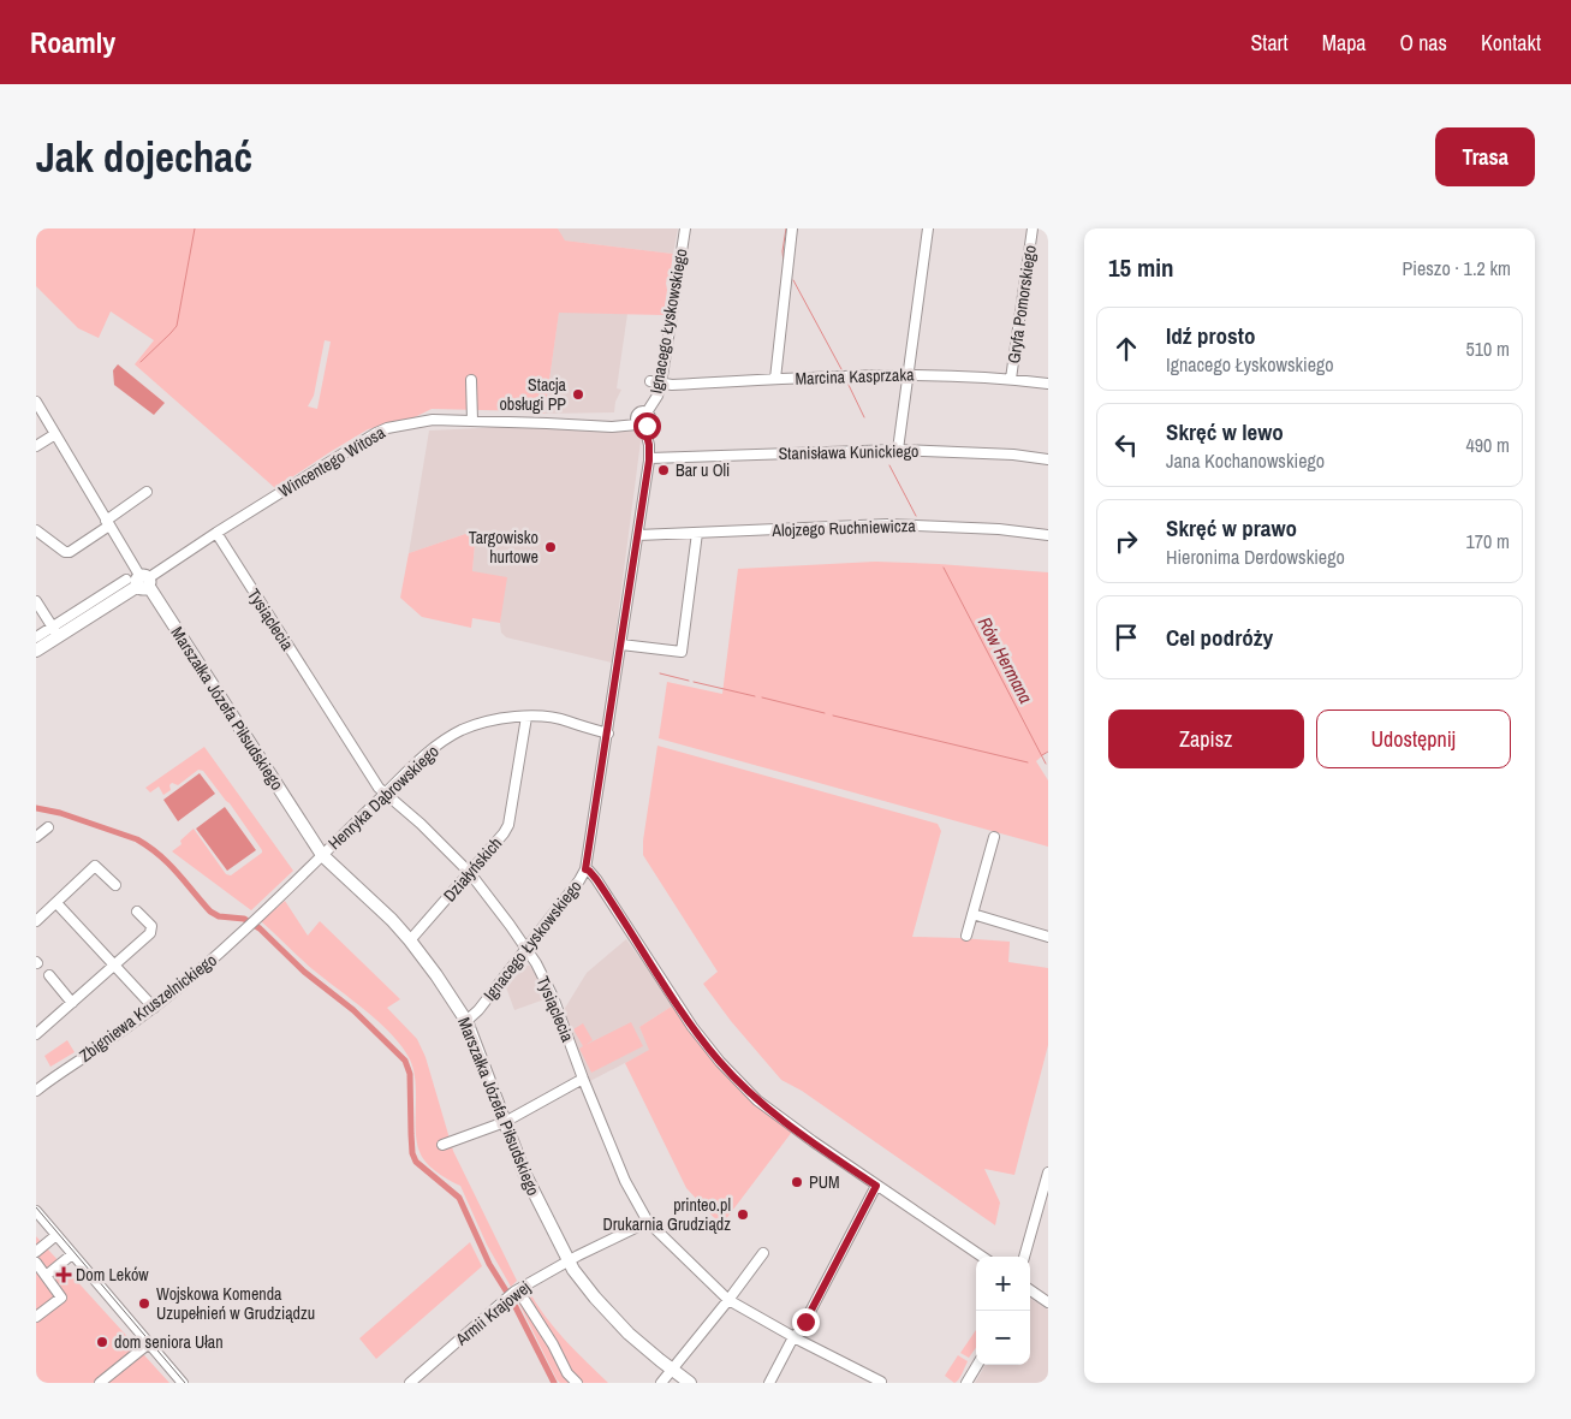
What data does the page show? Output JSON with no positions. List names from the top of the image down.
{
  "streets": {
    "main road": ["Marszałka Józefa Piłsudskiego"],
    "street": [
      "Gryfa Pomorskiego",
      "Ignacego Łyskowskiego",
      "Marcina Kasprzaka",
      "Stanisława Kunickiego",
      "Wincentego Witosa",
      "Alojzego Ruchniewicza",
      "Tysiąclecia",
      "Henryka Dąbrowskiego",
      "Działyńskich",
      "Zbigniewa Kruszelnickiego",
      "Armii Krajowej"
    ]
  },
  "crossings": [
    ["Gryfa Pomorskiego", "Marcina Kasprzaka"],
    ["Ignacego Łyskowskiego", "Marcina Kasprzaka"],
    ["Ignacego Łyskowskiego", "Stanisława Kunickiego"],
    ["Ignacego Łyskowskiego", "Wincentego Witosa"],
    ["Ignacego Łyskowskiego", "Alojzego Ruchniewicza"],
    ["Ignacego Łyskowskiego", "Tysiąclecia"],
    ["Ignacego Łyskowskiego", "Marszałka Józefa Piłsudskiego"],
    ["Ignacego Łyskowskiego", "Henryka Dąbrowskiego"],
    ["Wincentego Witosa", "Tysiąclecia"],
    ["Wincentego Witosa", "Marszałka Józefa Piłsudskiego"],
    ["Tysiąclecia", "Henryka Dąbrowskiego"],
    ["Tysiąclecia", "Działyńskich"],
    ["Tysiąclecia", "Armii Krajowej"],
    ["Marszałka Józefa Piłsudskiego", "Henryka Dąbrowskiego"],
    ["Marszałka Józefa Piłsudskiego", "Działyńskich"],
    ["Marszałka Józefa Piłsudskiego", "Armii Krajowej"],
    ["Henryka Dąbrowskiego", "Działyńskich"],
    ["Henryka Dąbrowskiego", "Zbigniewa Kruszelnickiego"]
  ],
  "water": ["Rów Hermana"],
  "places": {
    "other": [
      "Stacja obsługi PP",
      "Bar u Oli",
      "Targowisko hurtowe",
      "PUM",
      "printeo.pl Drukarnia Grudziądz",
      "Wojskowa Komenda Uzupełnień w Grudziądzu",
      "dom seniora Ułan"
    ],
    "health": ["Dom Leków"]
  },
  "page": {
    "header": "Roamly",
    "nav": [
      "Start",
      "Mapa",
      "O nas",
      "Kontakt"
    ],
    "buttons": [
      "Trasa",
      ["Zapisz", "Udostępnij"]
    ],
    "title": "Jak dojechać",
    "heading": ["15 min", "Pieszo · 1.2 km"],
    "list": [
      ["Idź prosto", "Ignacego Łyskowskiego", "510 m"],
      ["Skręć w lewo", "Jana Kochanowskiego", "490 m"],
      ["Skręć w prawo", "Hieronima Derdowskiego", "170 m"],
      "Cel podróży"
    ],
    "map_buttons": ["+", "−"]
  }
}
